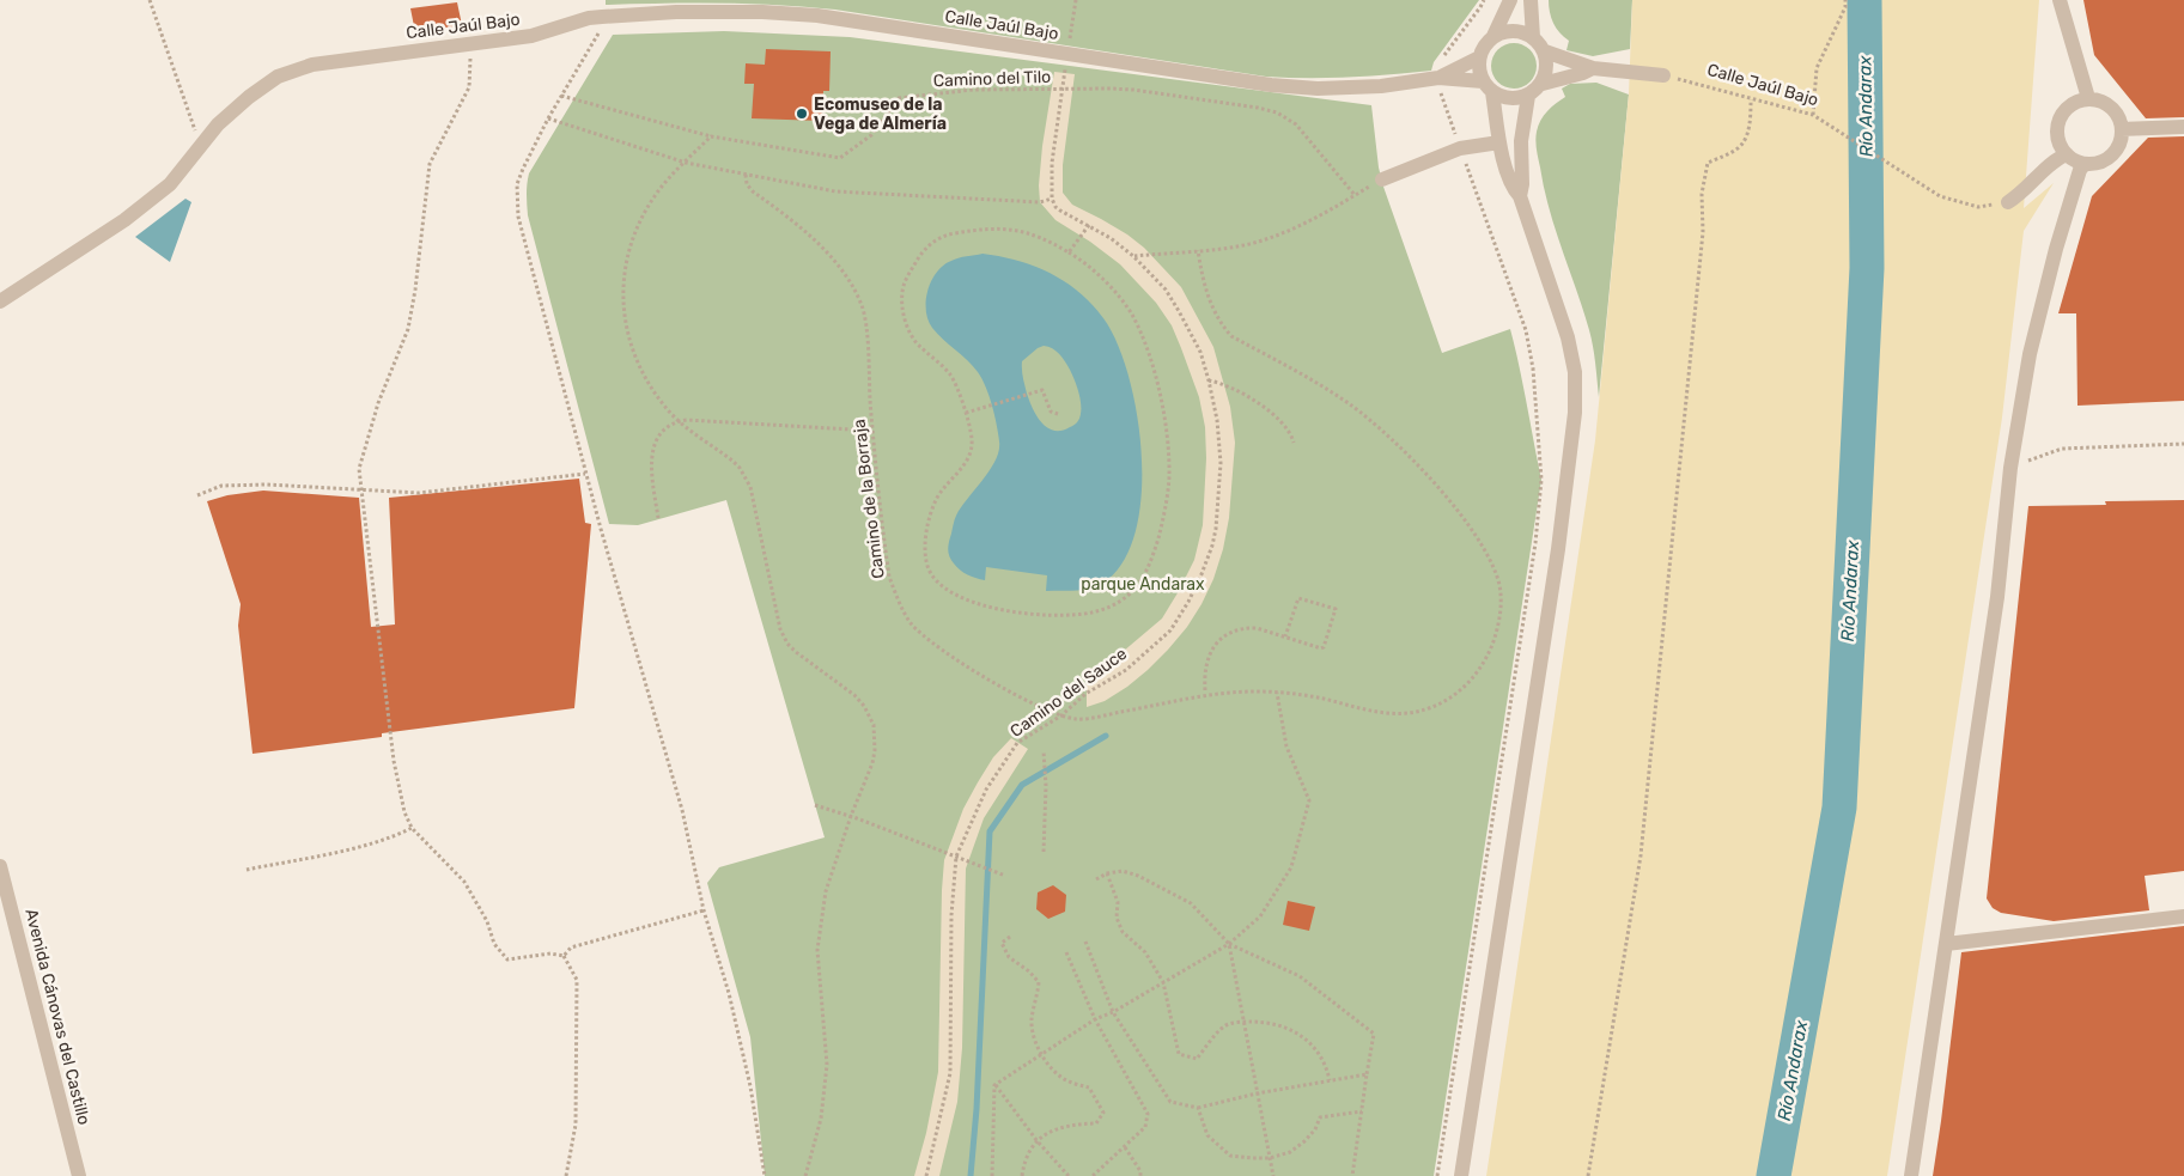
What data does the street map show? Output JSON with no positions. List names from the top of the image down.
{
  "streets": {
    "street": ["Calle Jaúl Bajo", "Avenida Cánovas del Castillo"],
    "path": ["Camino del Tilo", "Camino de la Borraja", "Camino del Sauce"]
  },
  "crossings": [
    ["Camino de la Borraja", "Camino del Sauce"]
  ],
  "water": ["Río Andarax"],
  "parks": ["parque Andarax"],
  "places": ["Ecomuseo de la Vega de Almería"]
}
